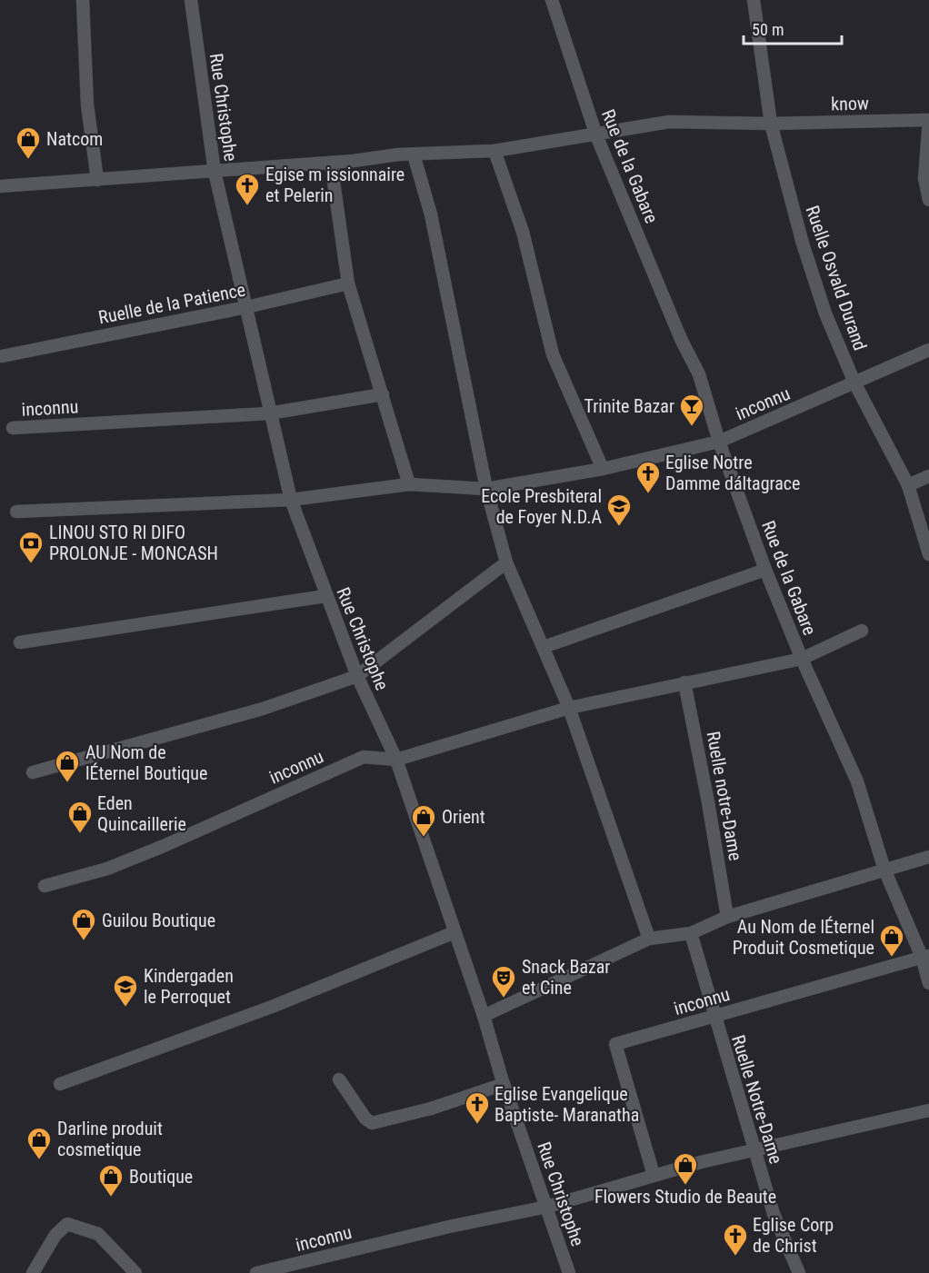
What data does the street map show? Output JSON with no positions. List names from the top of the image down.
{
  "streets": {
    "street": [
      "know",
      "Rue Christophe",
      "Rue de la Gabare",
      "Ruelle Osvald Durand",
      "Ruelle de la Patience",
      "inconnu",
      "Ruelle notre-Dame",
      "Ruelle Notre-Dame"
    ]
  },
  "crossings": [
    ["know", "Ruelle Osvald Durand"],
    ["Rue Christophe", "Ruelle de la Patience"],
    ["Rue Christophe", "inconnu"],
    ["Rue de la Gabare", "inconnu"],
    ["Ruelle Osvald Durand", "inconnu"],
    ["inconnu", "Ruelle notre-Dame"],
    ["inconnu", "Ruelle Notre-Dame"]
  ],
  "places": {
    "shop": [
      "Natcom",
      "AU Nom de lÉternel Boutique",
      "Eden Quincaillerie",
      "Orient",
      "Guilou Boutique",
      "Au Nom de lÉternel Produit Cosmetique",
      "Darline produit cosmetique",
      "Flowers Studio de Beaute",
      "Boutique"
    ],
    "church": [
      "Egise m issionnaire et Pelerin",
      "Eglise Notre Damme dáltagrace",
      "Eglise Evangelique Baptiste- Maranatha",
      "Eglise Corp de Christ"
    ],
    "bar": ["Trinite Bazar"],
    "school or university": ["Ecole Presbiteral de Foyer N.D.A", "Kindergaden le Perroquet"],
    "bank": ["LINOU STO RI DIFO PROLONJE - MONCASH"],
    "theatre": ["Snack Bazar et Cine"]
  },
  "scale_bar": "50 m"
}
